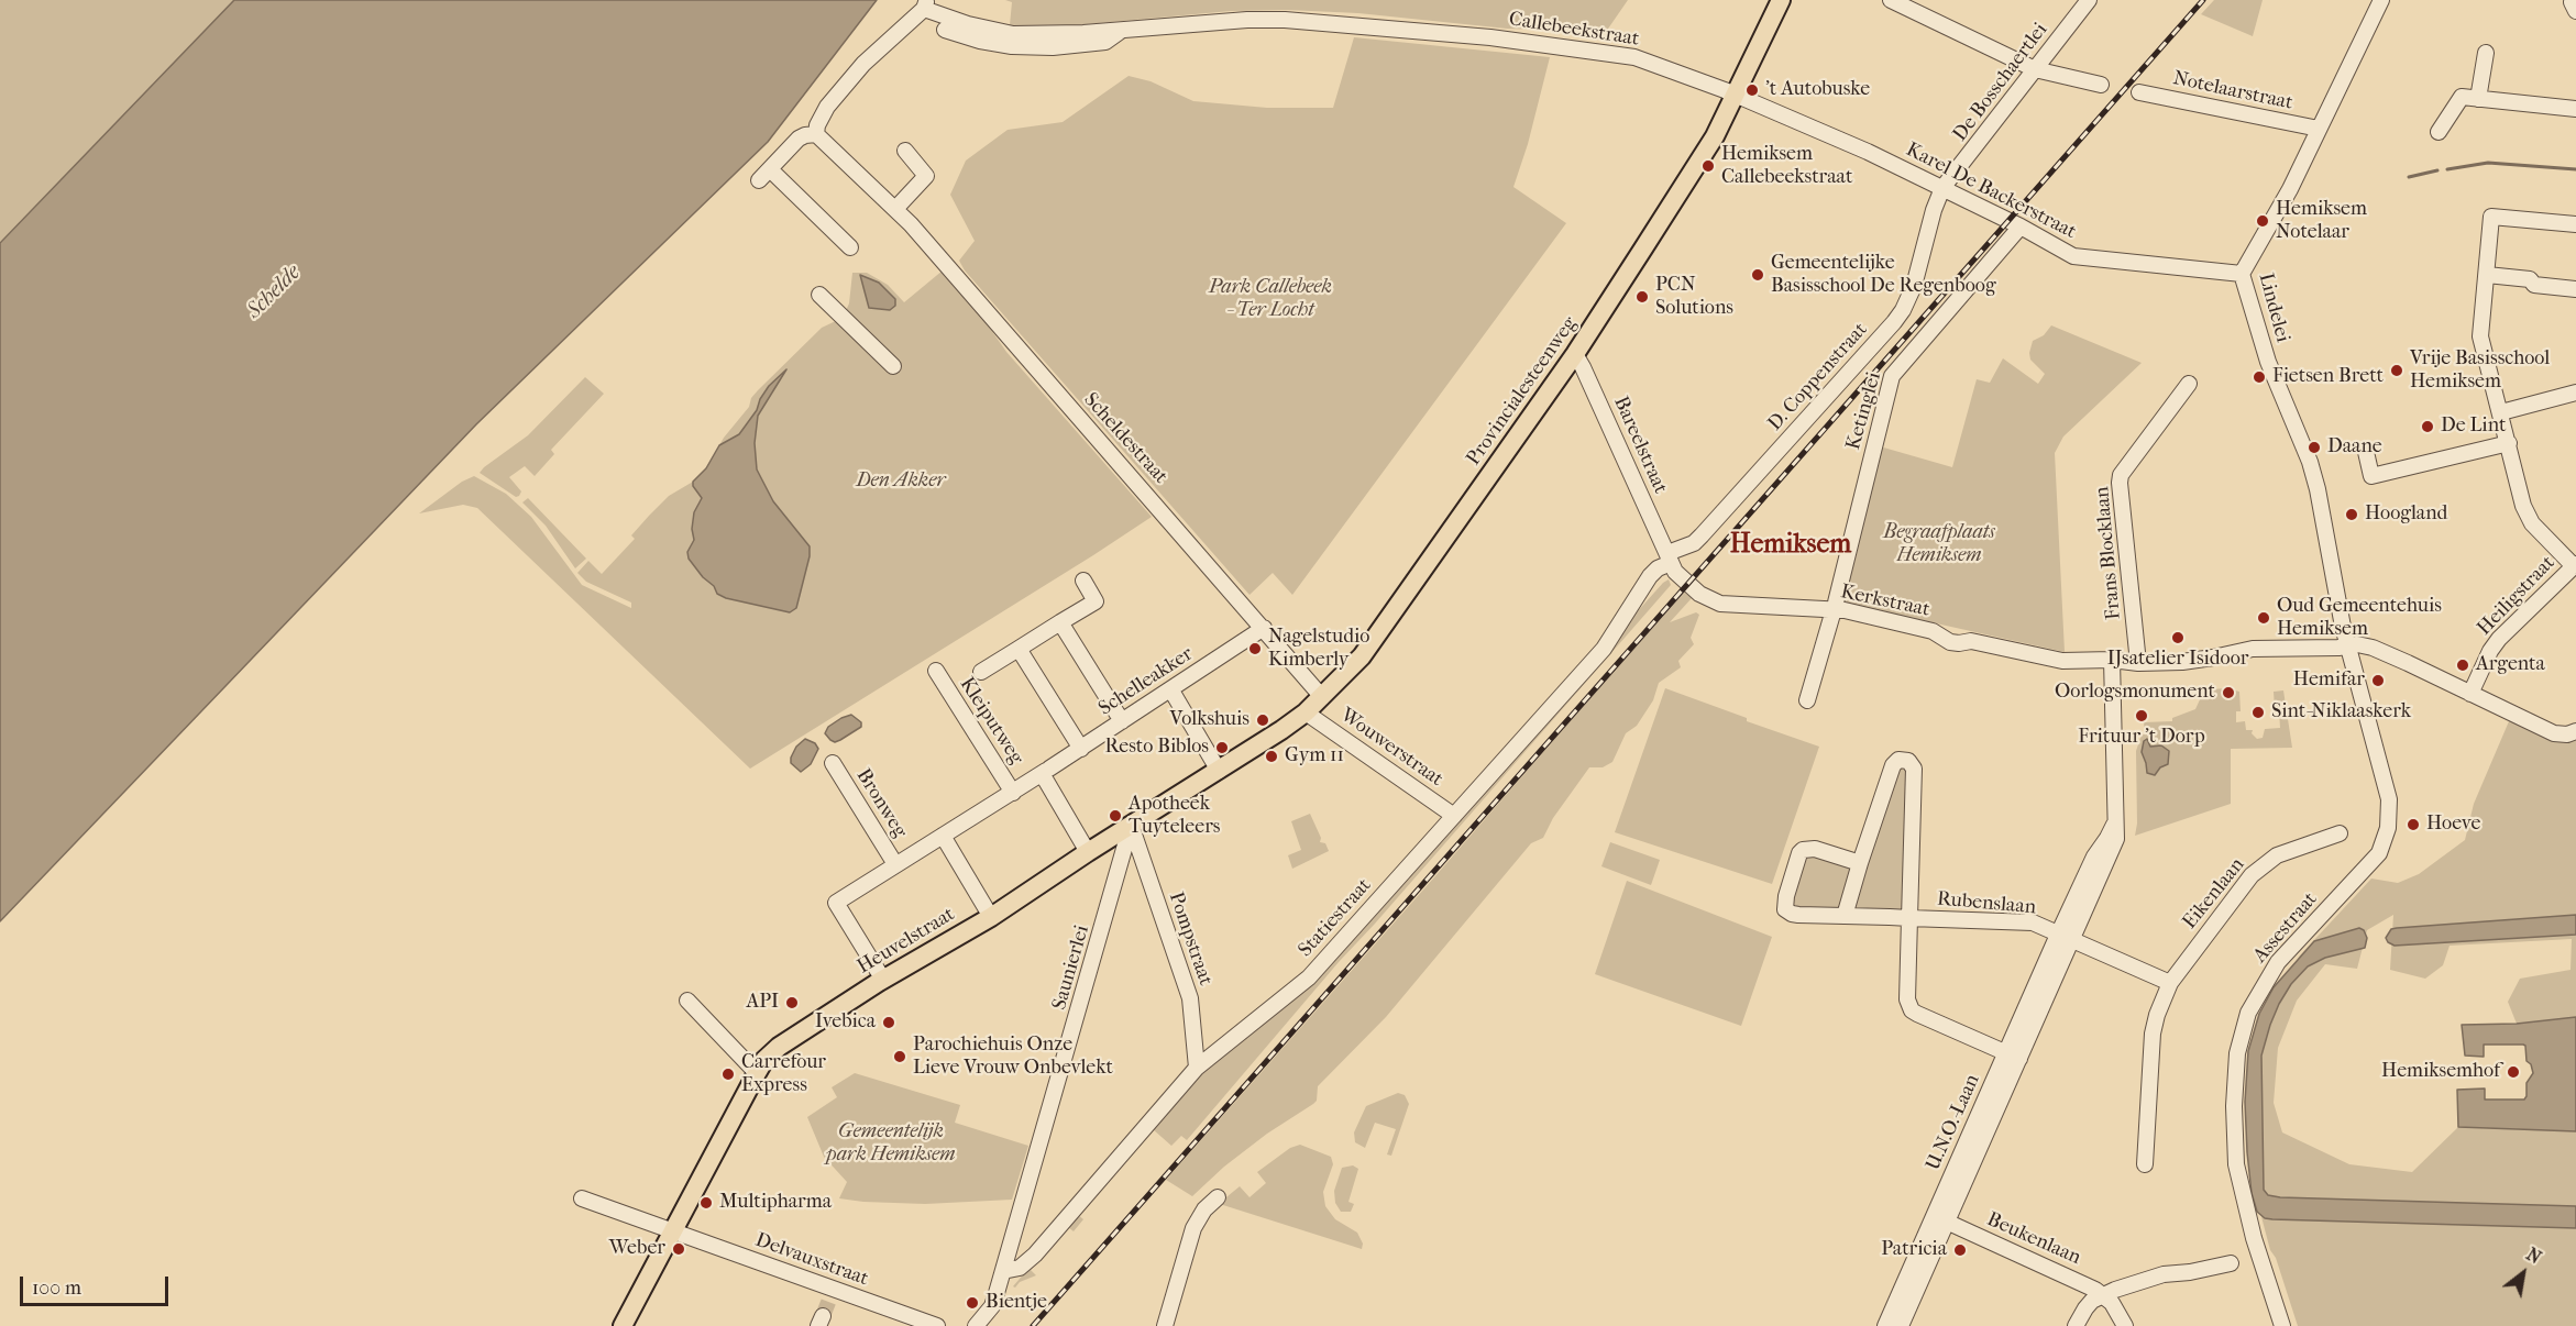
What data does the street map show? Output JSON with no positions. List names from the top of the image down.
{
  "streets": {
    "main road": ["Provincialesteenweg", "Heuvelstraat"],
    "street": [
      "Callebeekstraat",
      "De Bosschaertlei",
      "Notelaarstraat",
      "Karel De Backerstraat",
      "Lindelei",
      "D. Coppenstraat",
      "Ketinglei",
      "Scheldestraat",
      "Bareelstraat",
      "Frans Blocklaan",
      "Heiligstraat",
      "Kerkstraat",
      "Schelleakker",
      "Kleiputweg",
      "Wouwerstraat",
      "Bronweg",
      "Eikenlaan",
      "Rubenslaan",
      "Statiestraat",
      "Assestraat",
      "Pompstraat",
      "Saunierlei",
      "U.N.O.-Laan",
      "Beukenlaan",
      "Delvauxstraat"
    ]
  },
  "crossings": [
    ["Callebeekstraat", "Karel De Backerstraat"],
    ["Callebeekstraat", "Provincialesteenweg"],
    ["De Bosschaertlei", "Karel De Backerstraat"],
    ["De Bosschaertlei", "D. Coppenstraat"],
    ["Notelaarstraat", "Lindelei"],
    ["Karel De Backerstraat", "Lindelei"],
    ["Karel De Backerstraat", "D. Coppenstraat"],
    ["Karel De Backerstraat", "Provincialesteenweg"],
    ["Karel De Backerstraat", "Ketinglei"],
    ["Lindelei", "Kerkstraat"],
    ["Lindelei", "Assestraat"],
    ["D. Coppenstraat", "Bareelstraat"],
    ["D. Coppenstraat", "Kerkstraat"],
    ["D. Coppenstraat", "Statiestraat"],
    ["Provincialesteenweg", "Scheldestraat"],
    ["Provincialesteenweg", "Bareelstraat"],
    ["Provincialesteenweg", "Heuvelstraat"],
    ["Ketinglei", "Kerkstraat"],
    ["Scheldestraat", "Schelleakker"],
    ["Scheldestraat", "Heuvelstraat"],
    ["Bareelstraat", "Kerkstraat"],
    ["Bareelstraat", "Statiestraat"],
    ["Frans Blocklaan", "Kerkstraat"],
    ["Heiligstraat", "Kerkstraat"],
    ["Kerkstraat", "Statiestraat"],
    ["Kerkstraat", "Assestraat"],
    ["Kerkstraat", "U.N.O.-Laan"],
    ["Schelleakker", "Kleiputweg"],
    ["Schelleakker", "Bronweg"],
    ["Schelleakker", "Heuvelstraat"],
    ["Wouwerstraat", "Statiestraat"],
    ["Wouwerstraat", "Heuvelstraat"],
    ["Rubenslaan", "U.N.O.-Laan"],
    ["Statiestraat", "Pompstraat"],
    ["Statiestraat", "Saunierlei"],
    ["Pompstraat", "Heuvelstraat"],
    ["Pompstraat", "Saunierlei"],
    ["Heuvelstraat", "Saunierlei"],
    ["Heuvelstraat", "Delvauxstraat"],
    ["U.N.O.-Laan", "Beukenlaan"]
  ],
  "districts": ["Hemiksem"],
  "water": ["Schelde"],
  "parks": [
    "Park Callebeek - Ter Locht",
    "Den Akker",
    "Begraafplaats Hemiksem",
    "Gemeentelijk park Hemiksem"
  ],
  "places": [
    "'t Autobuske",
    "Hemiksem Callebeekstraat",
    "Hemiksem Notelaar",
    "Gemeentelijke Basisschool De Regenboog",
    "PCN Solutions",
    "Vrije Basisschool Hemiksem",
    "Fietsen Brett",
    "De Lint",
    "Daane",
    "Hoogland",
    "Oud Gemeentehuis Hemiksem",
    "IJsatelier Isidoor",
    "Nagelstudio Kimberly",
    "Argenta",
    "Hemifar",
    "Oorlogsmonument",
    "Sint-Niklaaskerk",
    "Frituur 't Dorp",
    "Volkshuis",
    "Resto Biblos",
    "Gym 11",
    "Apotheek Tuyteleers",
    "Hoeve",
    "API",
    "Ivebica",
    "Parochiehuis Onze Lieve Vrouw Onbevlekt",
    "Hemiksemhof",
    "Carrefour Express",
    "Multipharma",
    "Weber",
    "Patricia",
    "Bientje"
  ],
  "scale_bar": "100 m",
  "north": "top right"
}
